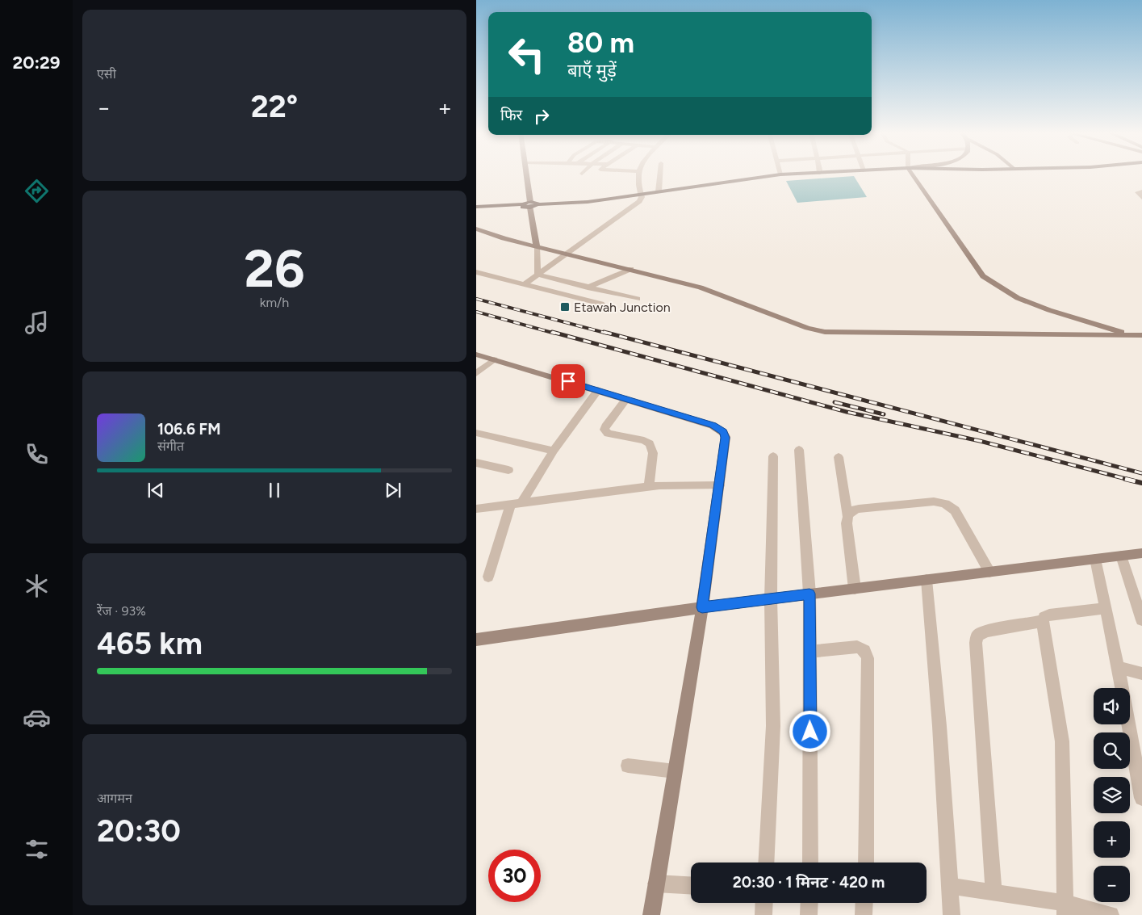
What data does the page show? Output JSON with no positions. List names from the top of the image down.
{
  "places": {
    "transit": ["Etawah Junction"]
  },
  "page": {
    "tabs": "20:29",
    "tile": [
      "एसी",
      ["26", "km/h"],
      ["रेंज · 93%", "465 km"],
      ["आगमन", "20:30"]
    ],
    "turn": ["80 m", "बाएँ मुड़ें"],
    "heat": ["−", "22°", "+"],
    "then": "फिर",
    "song": ["106.6 FM", "संगीत"],
    "map_buttons": ["+", "−"],
    "limit": "30",
    "trip": "20:30 · 1 मिनट · 420 m"
  }
}
